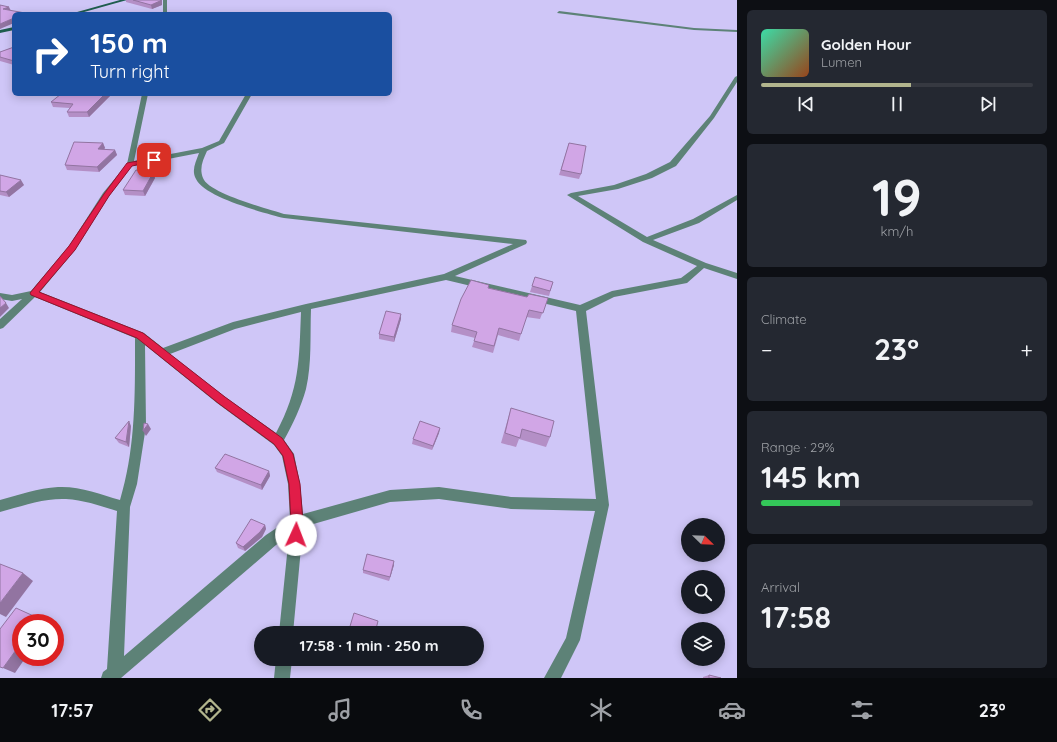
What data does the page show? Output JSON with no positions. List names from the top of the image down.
{
  "north": "bottom right",
  "page": {
    "turn": ["150 m", "Turn right"],
    "song": ["Golden Hour", "Lumen"],
    "tile": [
      ["19", "km/h"],
      "Climate",
      ["Range · 29%", "145 km"],
      ["Arrival", "17:58"]
    ],
    "heat": ["−", "23°", "+"],
    "limit": "30",
    "trip": "17:58 · 1 min · 250 m",
    "tabs": ["17:57", "23°"]
  }
}
